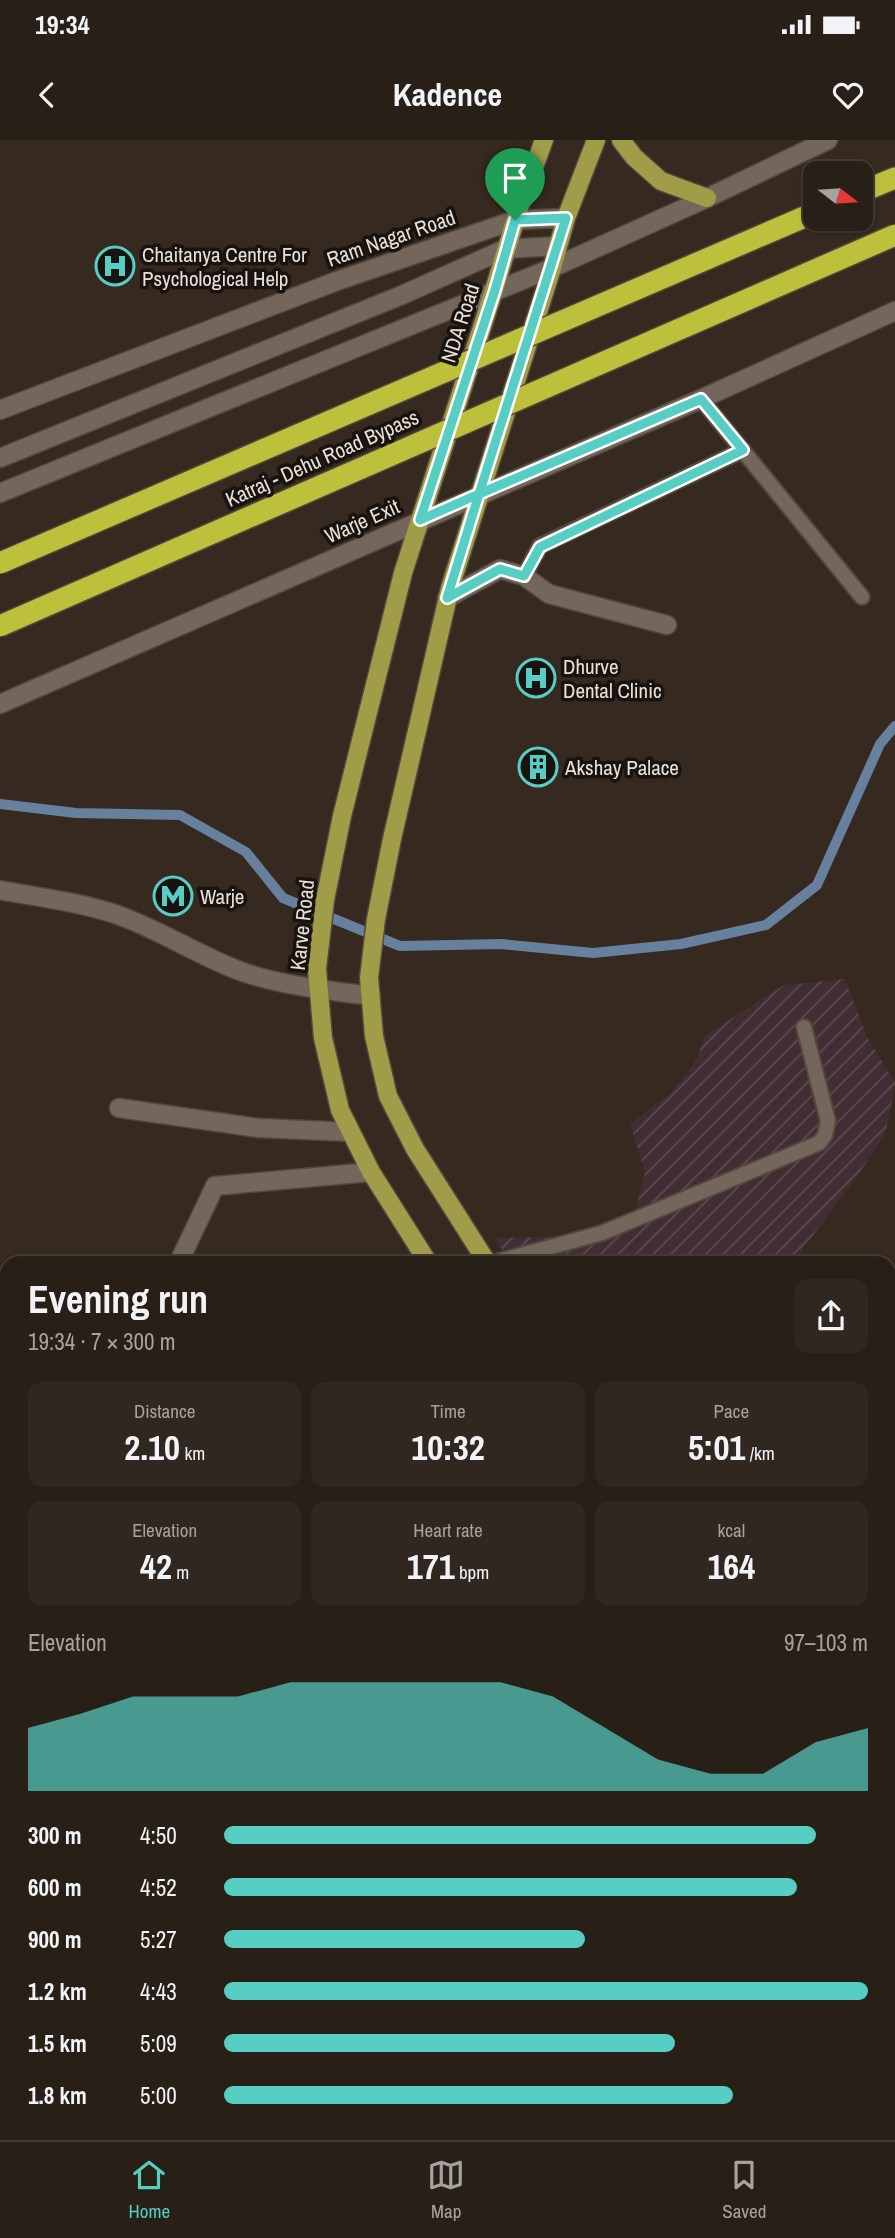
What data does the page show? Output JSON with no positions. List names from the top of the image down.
{
  "streets": {
    "highway": ["Katraj - Dehu Road Bypass"],
    "main road": ["NDA Road", "Karve Road"],
    "street": ["Ram Nagar Road", "Warje Exit"]
  },
  "crossings": [
    ["Ram Nagar Road", "NDA Road"],
    ["NDA Road", "Warje Exit"],
    ["NDA Road", "Karve Road"]
  ],
  "places": {
    "hospital": ["Chaitanya Centre For Psychological Help", "Dhurve Dental Clinic"],
    "building": ["Akshay Palace"],
    "metro station": ["Warje"]
  },
  "north": "right",
  "page": {
    "status": "19:34",
    "header": "Kadence",
    "heading": ["Evening run", "19:34 · 7 × 300 m"],
    "stats": [
      ["Distance", "2.10 km"],
      ["Time", "10:32"],
      ["Pace", "5:01 /km"],
      ["Elevation", "42 m"],
      ["Heart rate", "171 bpm"],
      ["kcal", "164"]
    ],
    "chart": ["Elevation", "97–103 m"],
    "list": [
      {
        "name": "300 m",
        "note": "4:50"
      },
      {
        "name": "600 m",
        "note": "4:52"
      },
      {
        "name": "900 m",
        "note": "5:27"
      },
      {
        "name": "1.2 km",
        "note": "4:43"
      },
      {
        "name": "1.5 km",
        "note": "5:09"
      },
      {
        "name": "1.8 km",
        "note": "5:00"
      }
    ],
    "tabs": ["Home", "Map", "Saved"]
  }
}
